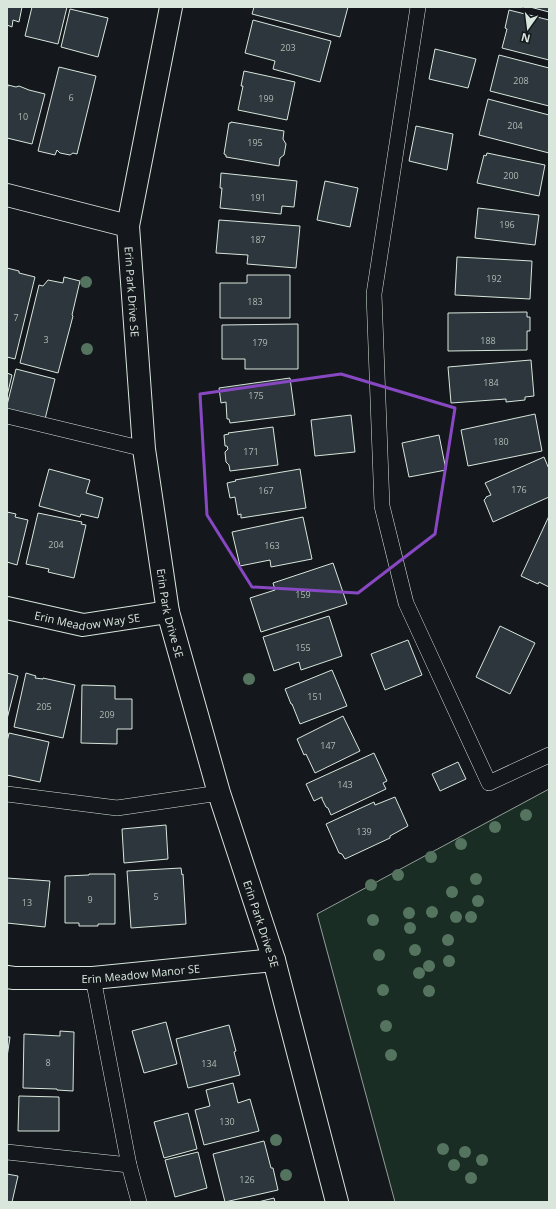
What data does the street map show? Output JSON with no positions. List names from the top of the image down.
{
  "streets": {
    "street": ["Erin Park Drive SE", "Erin Meadow Way SE", "Erin Meadow Manor SE"]
  },
  "crossings": [
    ["Erin Park Drive SE", "Erin Meadow Way SE"],
    ["Erin Park Drive SE", "Erin Meadow Manor SE"]
  ],
  "house_numbers": [
    "203",
    "208",
    "6",
    "199",
    "10",
    "204",
    "195",
    "200",
    "191",
    "196",
    "187",
    "192",
    "183",
    "7",
    "3",
    "188",
    "179",
    "184",
    "175",
    "180",
    "171",
    "176",
    "167",
    "204",
    "163",
    "159",
    "155",
    "151",
    "205",
    "209",
    "147",
    "143",
    "139",
    "5",
    "9",
    "13",
    "8",
    "134",
    "130",
    "126"
  ],
  "north": "bottom"
}
